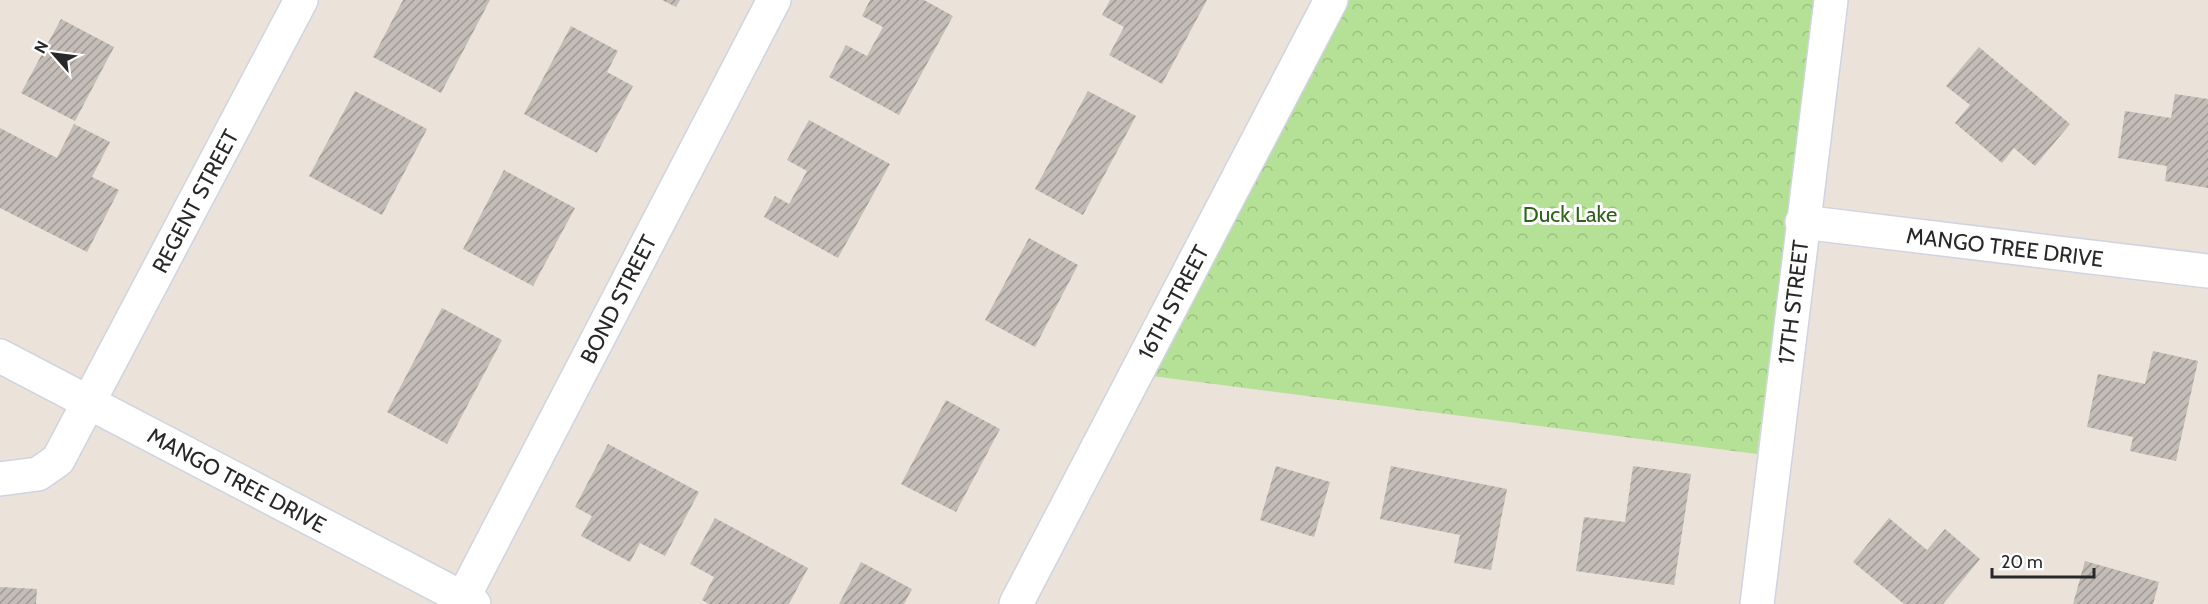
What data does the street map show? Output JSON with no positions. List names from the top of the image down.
{
  "streets": {
    "street": [
      "REGENT STREET",
      "MANGO TREE DRIVE",
      "BOND STREET",
      "16TH STREET",
      "17TH STREET"
    ]
  },
  "crossings": [
    ["REGENT STREET", "MANGO TREE DRIVE"],
    ["MANGO TREE DRIVE", "BOND STREET"],
    ["MANGO TREE DRIVE", "17TH STREET"]
  ],
  "parks": ["Duck Lake"],
  "scale_bar": "20 m",
  "north": "top left"
}
